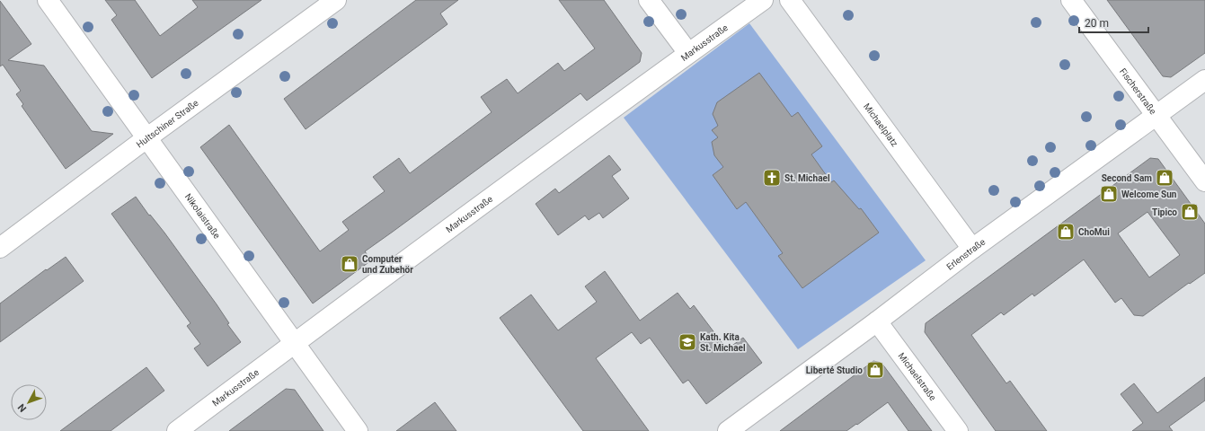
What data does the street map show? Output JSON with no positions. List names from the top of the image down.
{
  "streets": {
    "street": [
      "Markusstraße",
      "Fischerstraße",
      "Hultschiner Straße",
      "Michaelplatz",
      "Nikolaistraße",
      "Erlenstraße",
      "Michaelstraße"
    ]
  },
  "crossings": [
    ["Markusstraße", "Nikolaistraße"],
    ["Fischerstraße", "Erlenstraße"],
    ["Hultschiner Straße", "Nikolaistraße"],
    ["Michaelplatz", "Erlenstraße"],
    ["Erlenstraße", "Michaelstraße"]
  ],
  "places": {
    "church": ["St. Michael"],
    "shop": [
      "Second Sam",
      "Welcome Sun",
      "Tipico",
      "ChoMui",
      "Computer und Zubehör",
      "Liberté Studio"
    ],
    "school or university": ["Kath. Kita St. Michael"]
  },
  "scale_bar": "20 m",
  "north": "bottom left"
}
